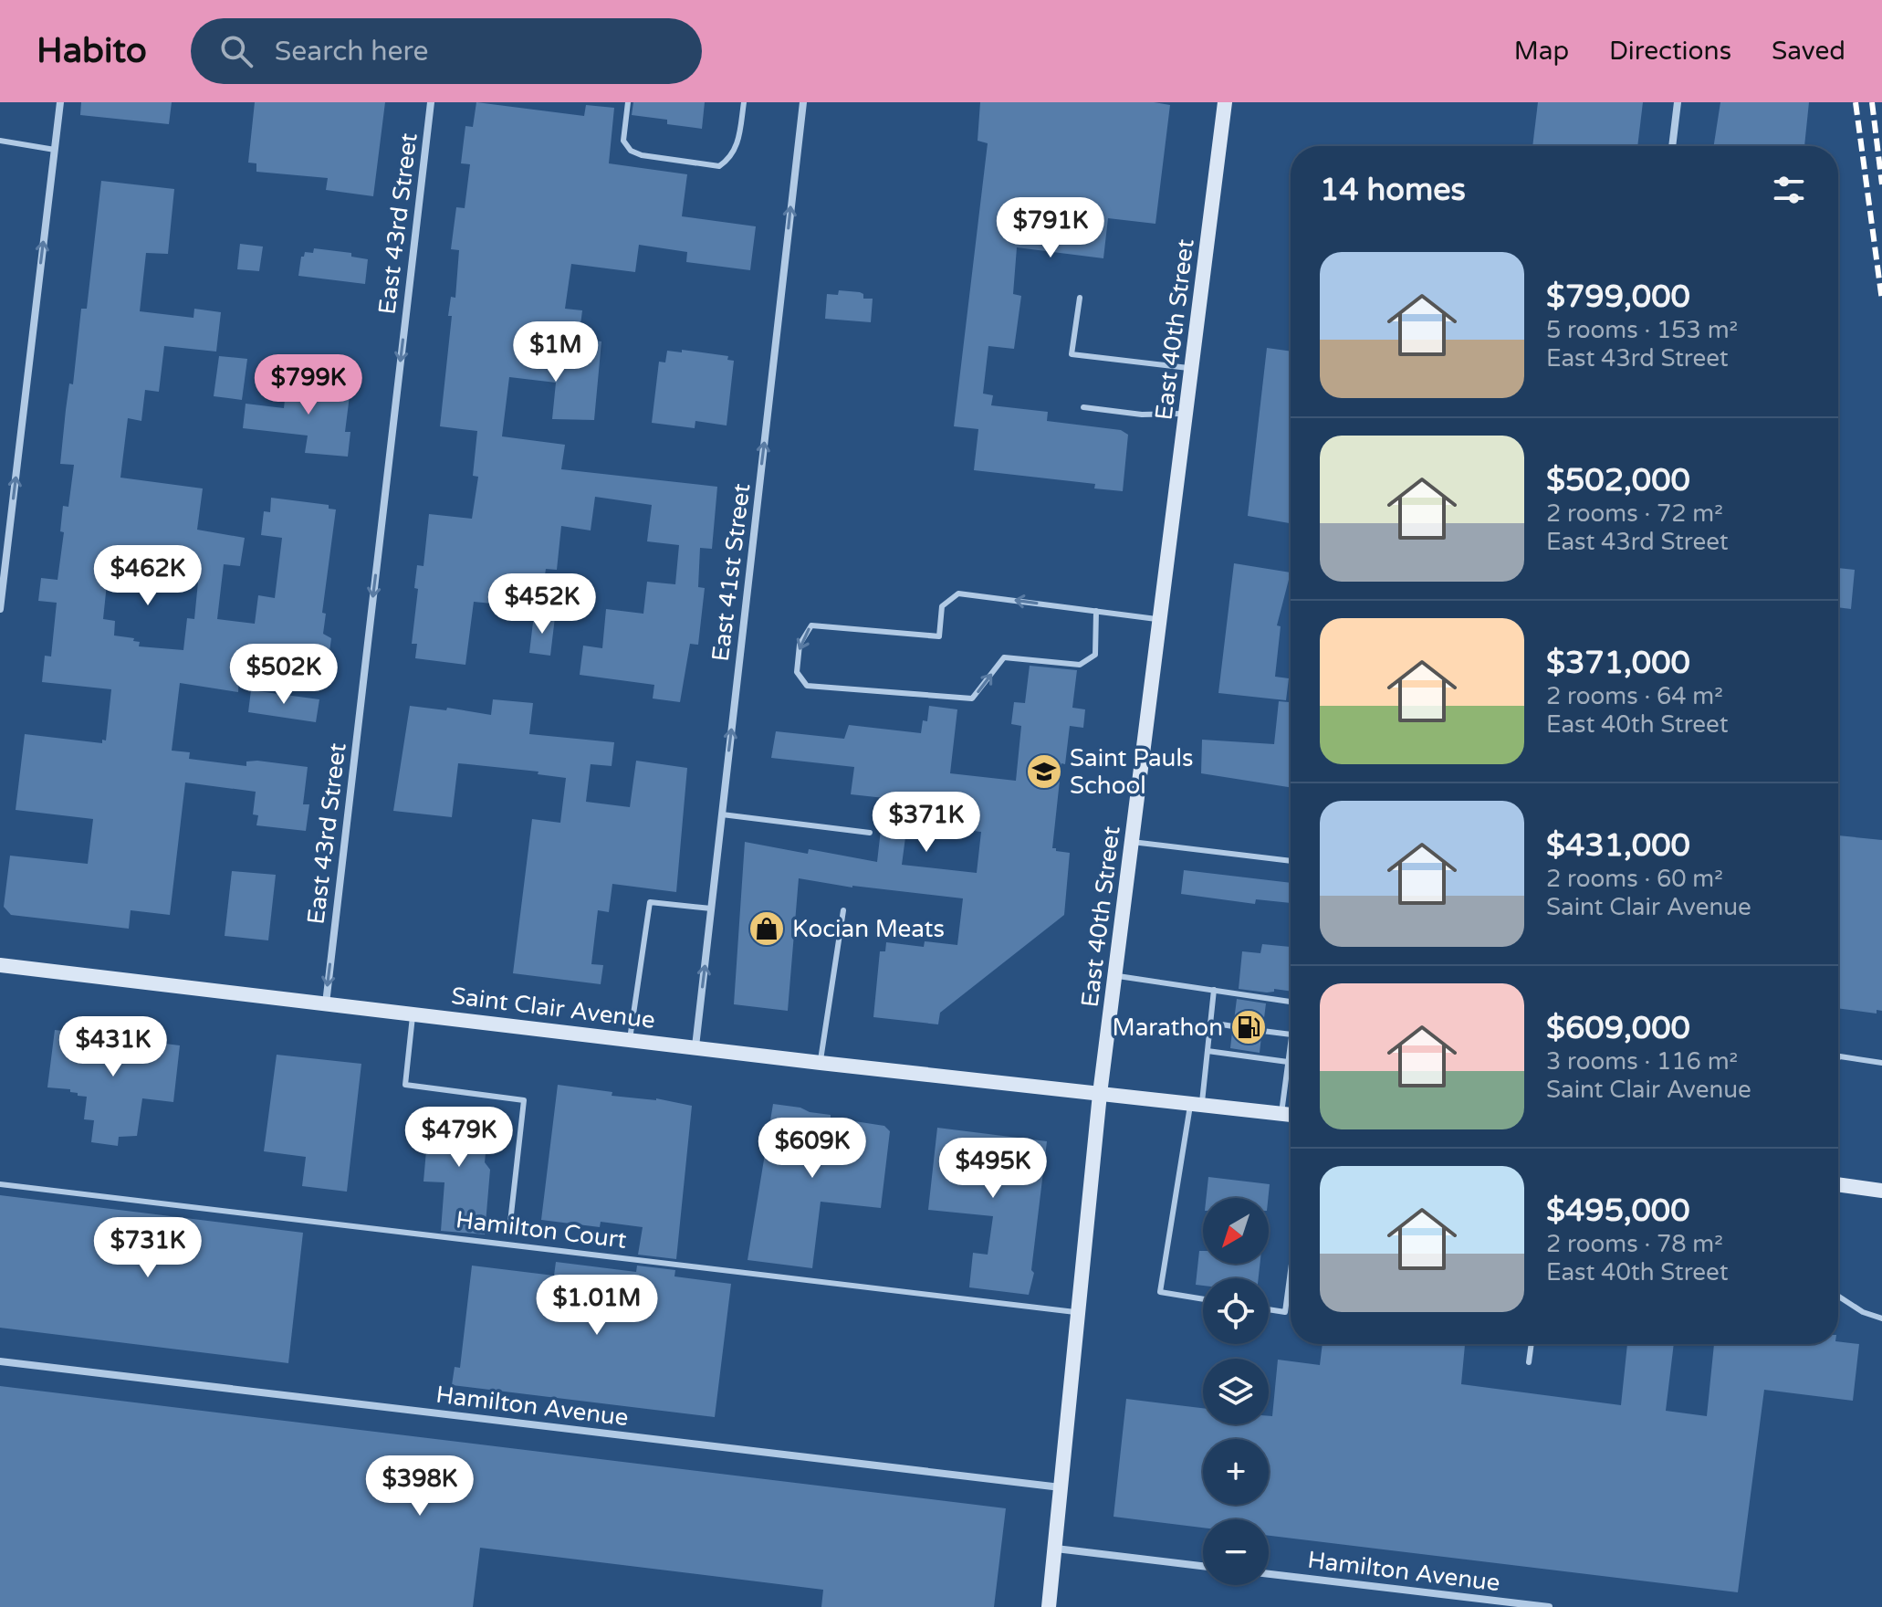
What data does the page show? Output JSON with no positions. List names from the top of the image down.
{
  "streets": {
    "street": [
      "East 43rd Street",
      "East 40th Street",
      "East 41st Street",
      "Saint Clair Avenue",
      "Hamilton Avenue"
    ],
    "lane": ["Hamilton Court"]
  },
  "crossings": [
    ["East 43rd Street", "Saint Clair Avenue"],
    ["East 40th Street", "Saint Clair Avenue"],
    ["East 40th Street", "Hamilton Court"],
    ["East 40th Street", "Hamilton Avenue"],
    ["East 41st Street", "Saint Clair Avenue"]
  ],
  "one_way": ["East 43rd Street", "East 41st Street"],
  "places": {
    "school or university": ["Saint Pauls School"],
    "shop": ["Kocian Meats"],
    "fuel station": ["Marathon"]
  },
  "north": "bottom left",
  "page": {
    "header": "Habito",
    "search": "Search here",
    "nav": ["Map", "Directions", "Saved"],
    "heading": "14 homes",
    "price": [
      "$791K",
      "$1M",
      "$799K",
      "$462K",
      "$452K",
      "$502K",
      "$371K",
      "$431K",
      "$479K",
      "$609K",
      "$495K",
      "$731K",
      "$1.01M",
      "$398K"
    ],
    "list": [
      {
        "name": "$799,000",
        "note": "5 rooms · 153 m² · East 43rd Street"
      },
      {
        "name": "$502,000",
        "note": "2 rooms · 72 m² · East 43rd Street"
      },
      {
        "name": "$371,000",
        "note": "2 rooms · 64 m² · East 40th Street"
      },
      {
        "name": "$431,000",
        "note": "2 rooms · 60 m² · Saint Clair Avenue"
      },
      {
        "name": "$609,000",
        "note": "3 rooms · 116 m² · Saint Clair Avenue"
      },
      {
        "name": "$495,000",
        "note": "2 rooms · 78 m² · East 40th Street"
      }
    ],
    "map_buttons": ["+", "−"]
  }
}
